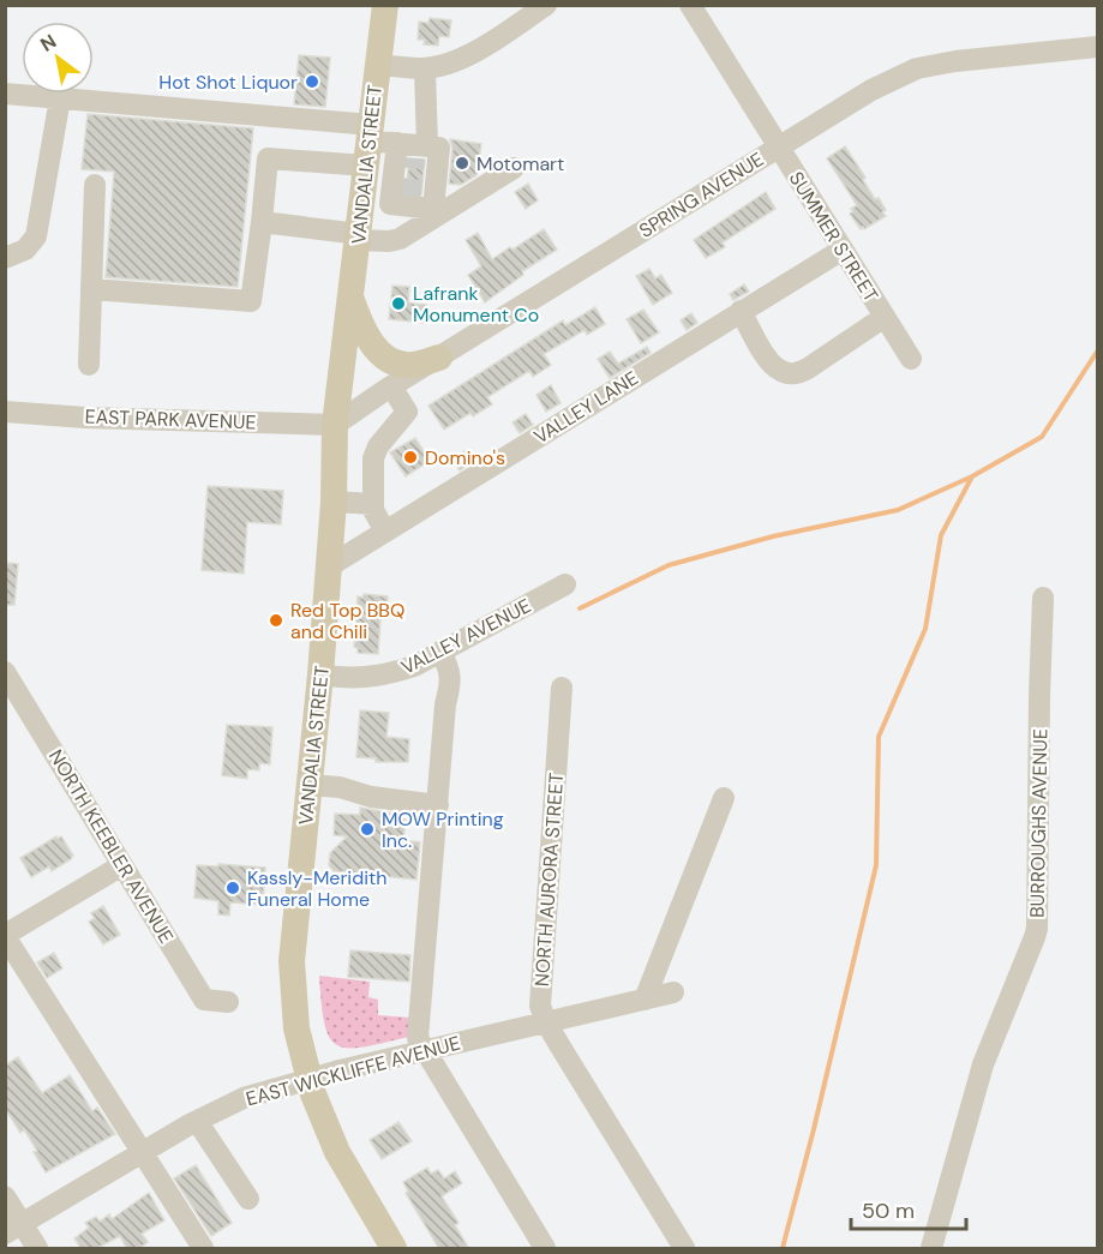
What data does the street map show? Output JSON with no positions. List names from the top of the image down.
{
  "streets": {
    "main road": ["VANDALIA STREET"],
    "street": [
      "SPRING AVENUE",
      "SUMMER STREET",
      "VALLEY LANE",
      "EAST PARK AVENUE",
      "VALLEY AVENUE",
      "BURROUGHS AVENUE",
      "NORTH KEEBLER AVENUE",
      "NORTH AURORA STREET",
      "EAST WICKLIFFE AVENUE"
    ]
  },
  "crossings": [
    ["VANDALIA STREET", "SPRING AVENUE"],
    ["VANDALIA STREET", "VALLEY LANE"],
    ["VANDALIA STREET", "EAST PARK AVENUE"],
    ["VANDALIA STREET", "VALLEY AVENUE"],
    ["VANDALIA STREET", "EAST WICKLIFFE AVENUE"],
    ["SPRING AVENUE", "SUMMER STREET"],
    ["SPRING AVENUE", "EAST PARK AVENUE"],
    ["SUMMER STREET", "VALLEY LANE"],
    ["NORTH AURORA STREET", "EAST WICKLIFFE AVENUE"]
  ],
  "places": [
    "Hot Shot Liquor",
    "Motomart",
    "Lafrank Monument Co",
    "Domino's",
    "Red Top BBQ and Chili",
    "MOW Printing Inc.",
    "Kassly-Meridith Funeral Home"
  ],
  "scale_bar": "50 m",
  "north": "top left"
}
